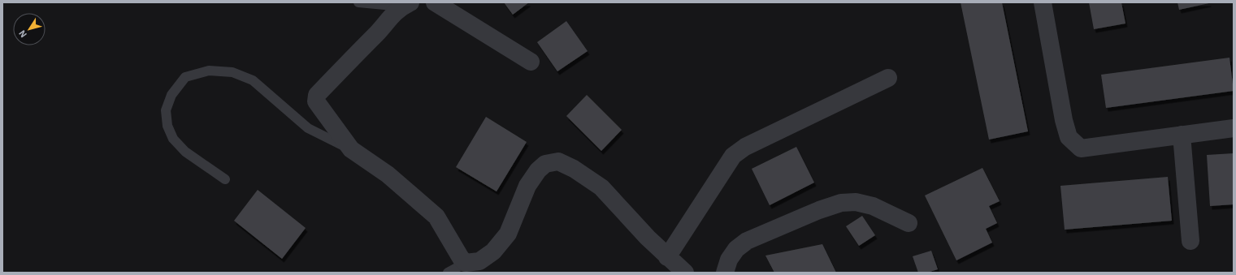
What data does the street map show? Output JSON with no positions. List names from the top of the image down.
{
  "north": "bottom left"
}
